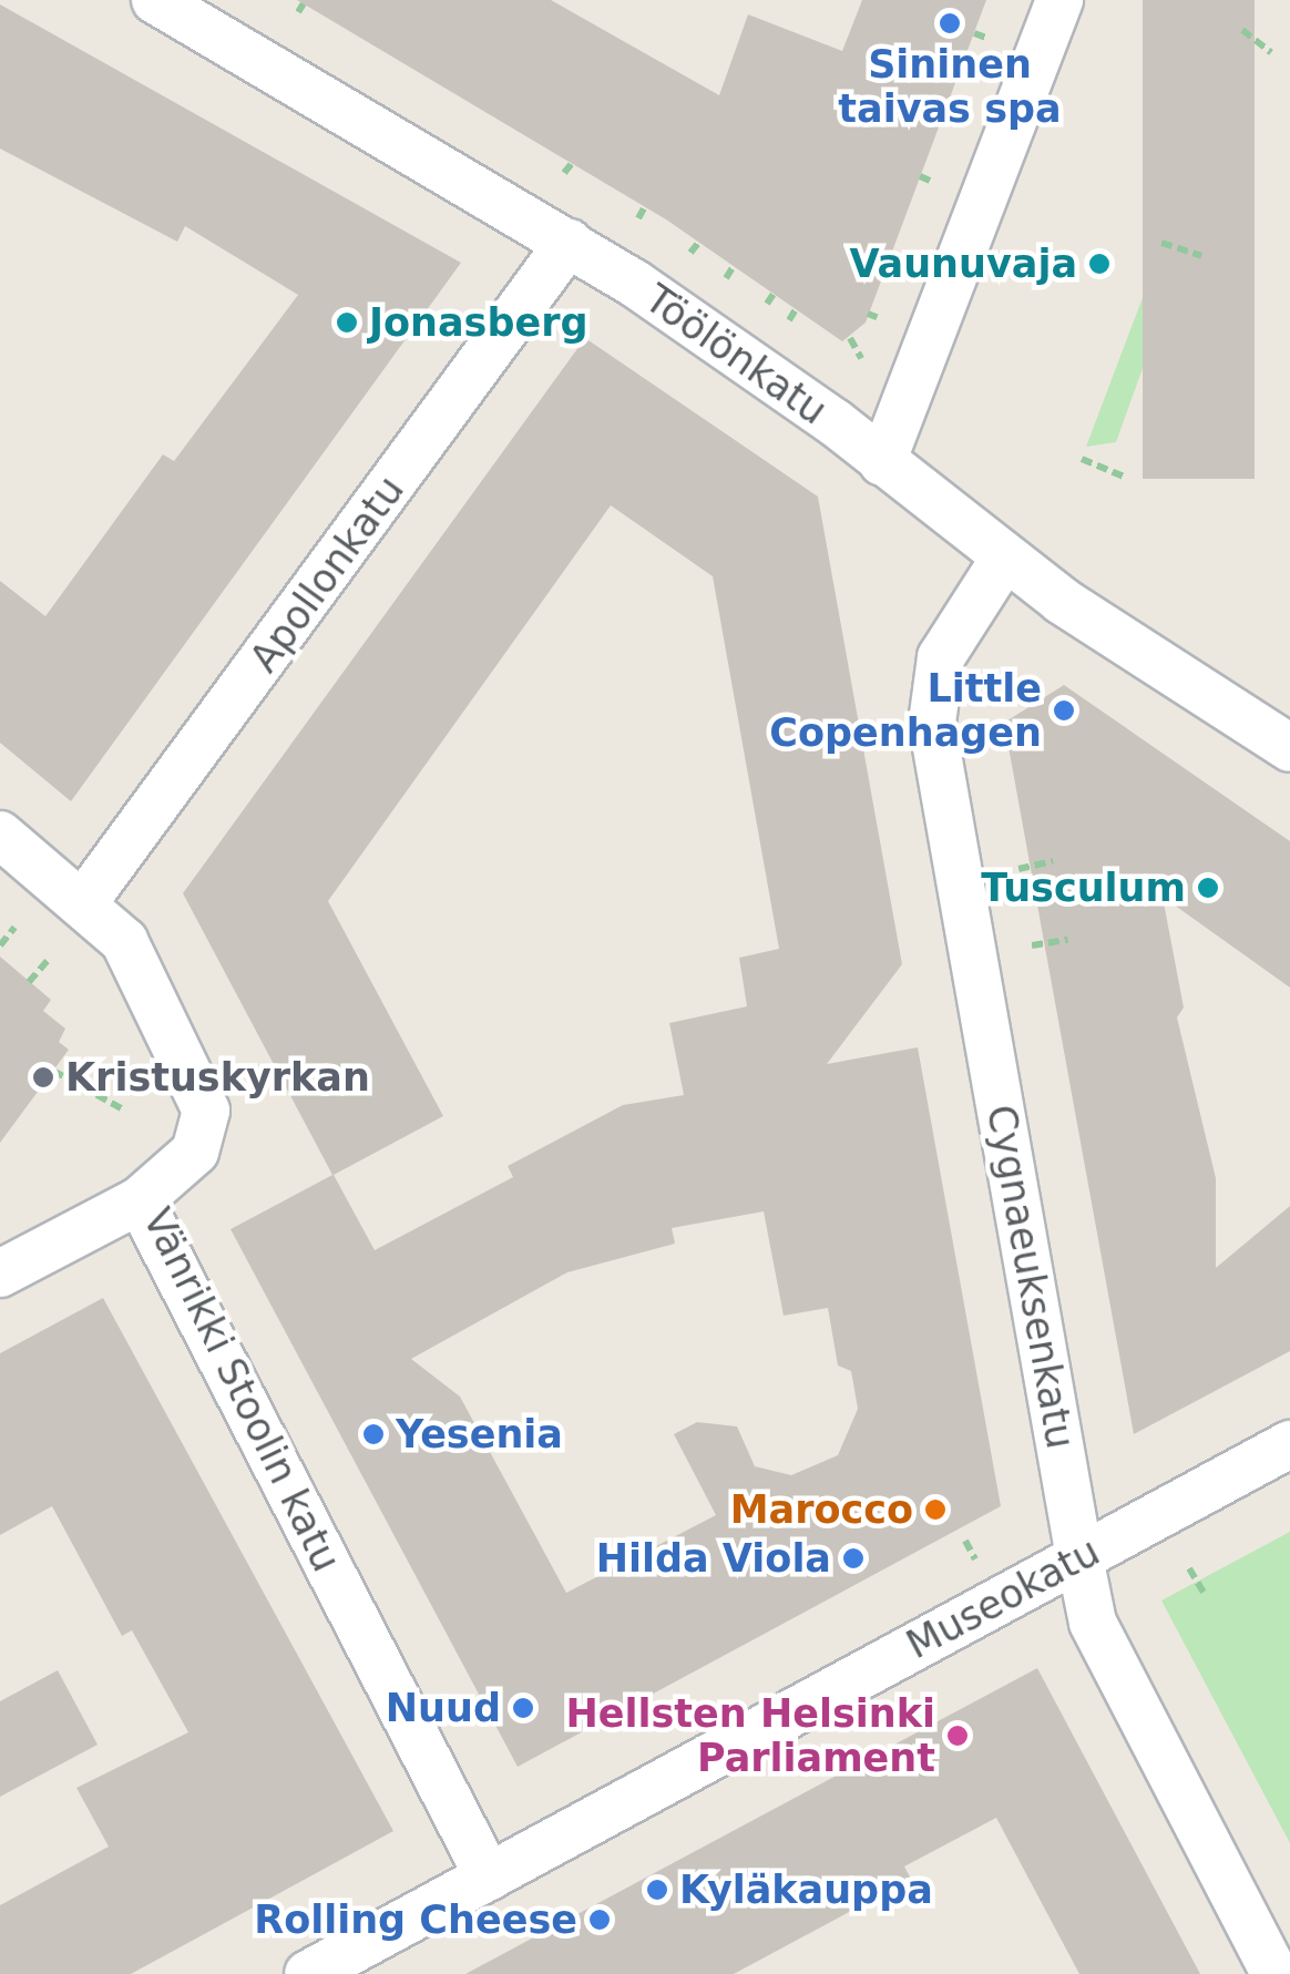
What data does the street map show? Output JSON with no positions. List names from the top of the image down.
{
  "streets": {
    "street": [
      "Töölönkatu",
      "Apollonkatu",
      "Cygnaeuksenkatu",
      "Vänrikki Stoolin katu",
      "Museokatu"
    ]
  },
  "crossings": [
    ["Töölönkatu", "Apollonkatu"],
    ["Töölönkatu", "Cygnaeuksenkatu"],
    ["Apollonkatu", "Vänrikki Stoolin katu"],
    ["Cygnaeuksenkatu", "Museokatu"],
    ["Vänrikki Stoolin katu", "Museokatu"]
  ],
  "places": [
    "Sininen taivas spa",
    "Vaunuvaja",
    "Jonasberg",
    "Little Copenhagen",
    "Tusculum",
    "Kristuskyrkan",
    "Yesenia",
    "Marocco",
    "Hilda Viola",
    "Nuud",
    "Hellsten Helsinki Parliament",
    "Kyläkauppa",
    "Rolling Cheese"
  ]
}
